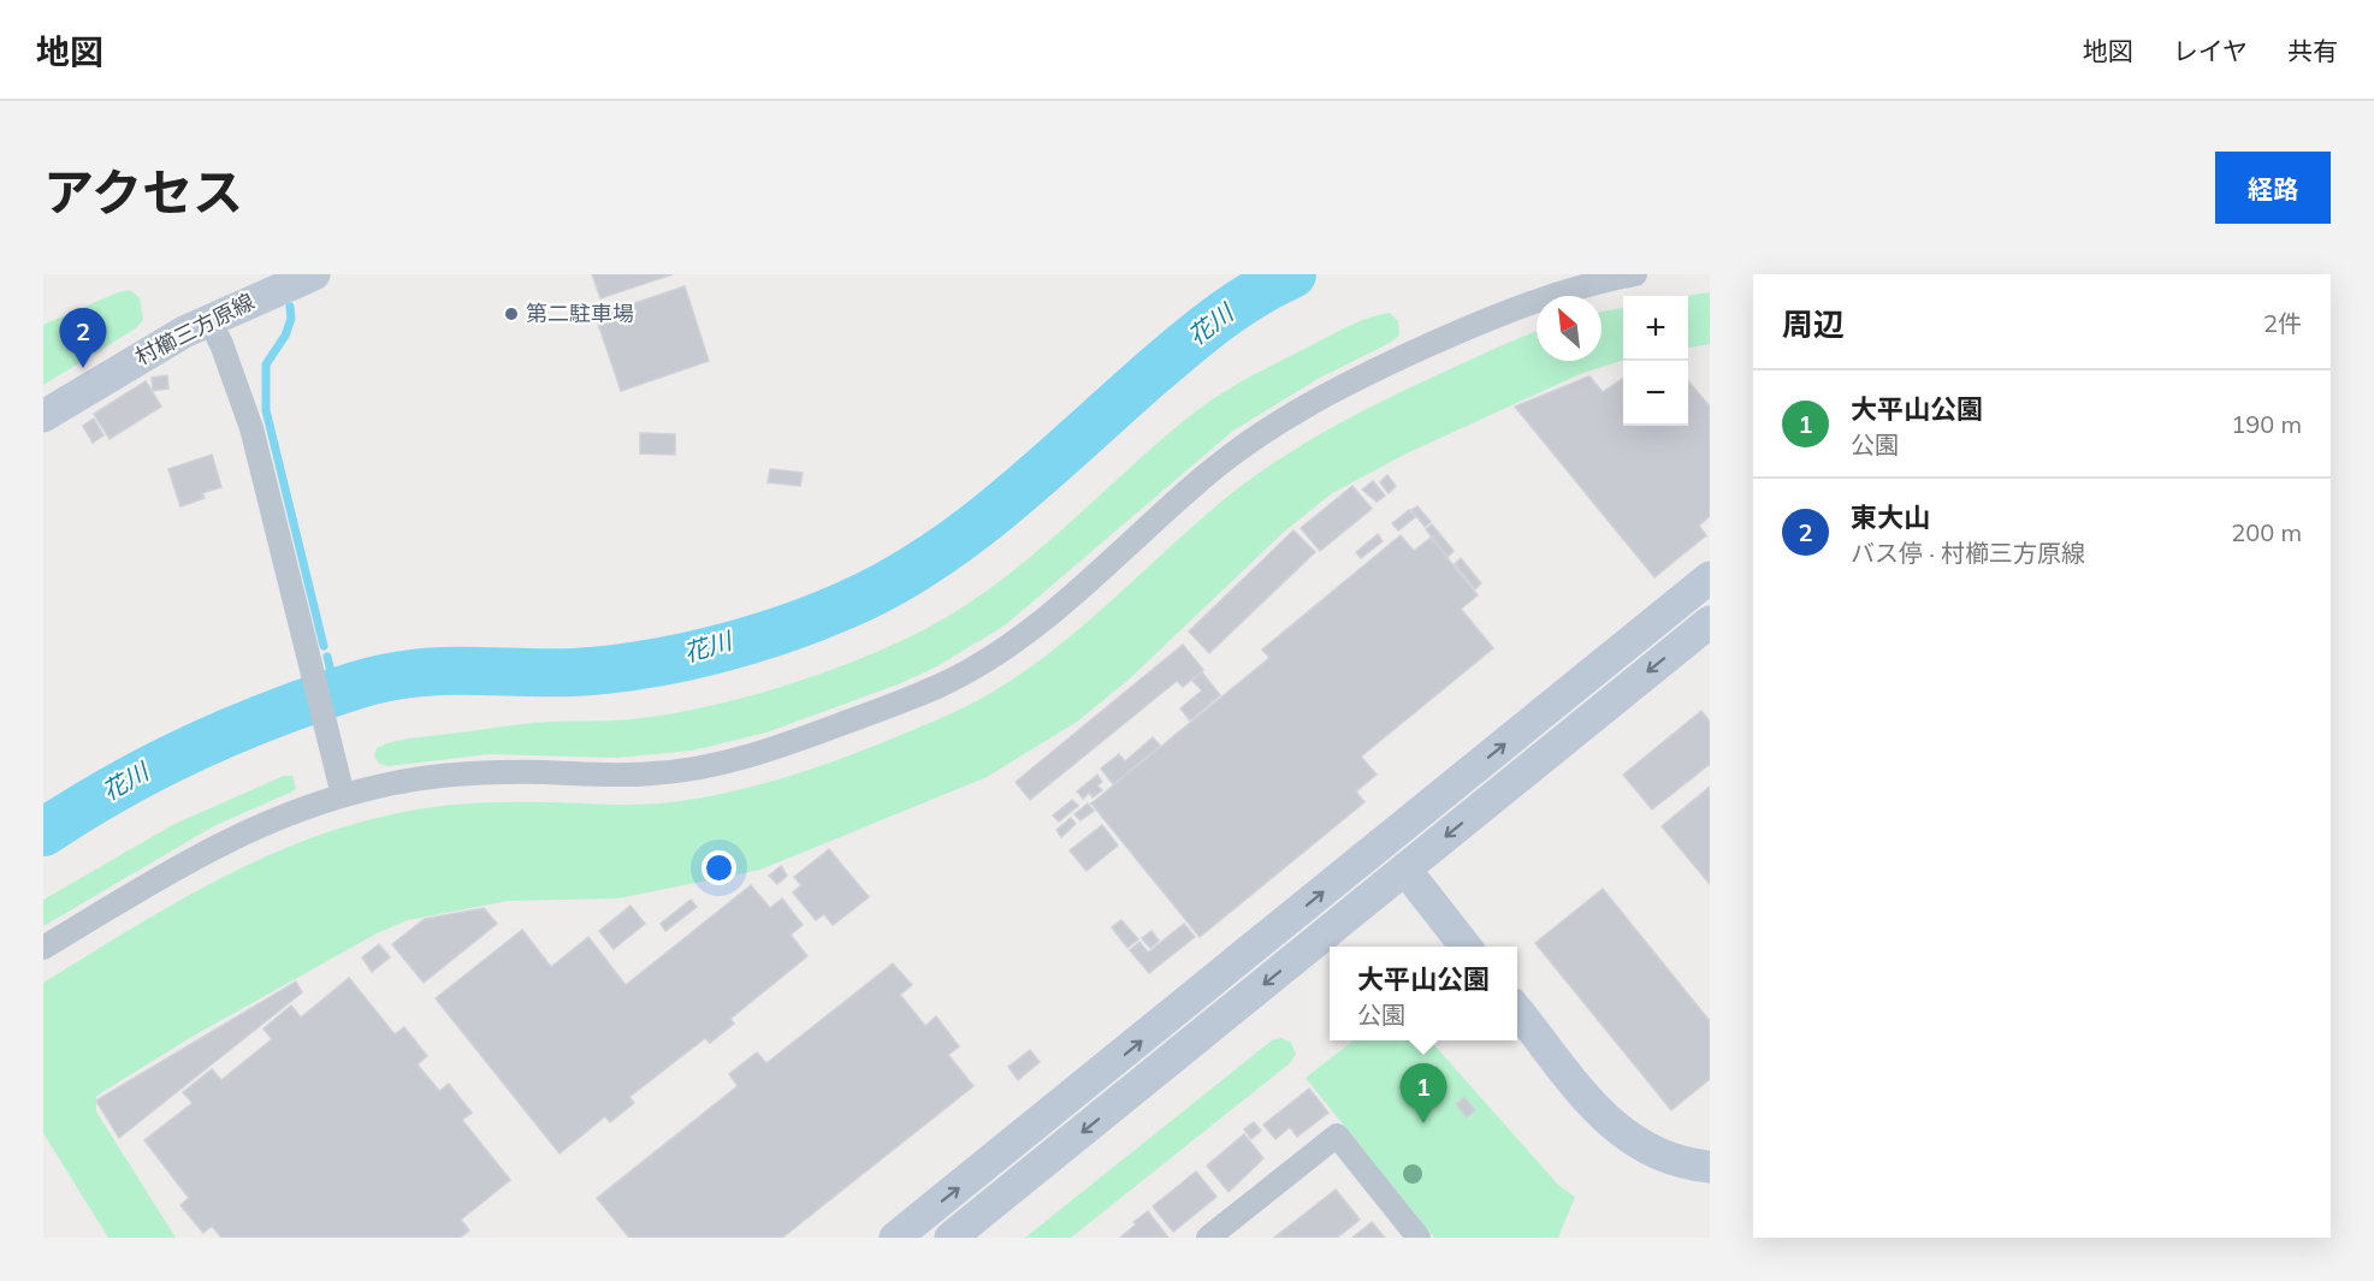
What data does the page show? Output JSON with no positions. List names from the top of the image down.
{
  "streets": {
    "street": ["村櫛三方原線"]
  },
  "water": ["花川"],
  "places": ["第二駐車場"],
  "north": "top left",
  "page": {
    "header": "地図",
    "nav": ["地図", "レイヤ", "共有"],
    "title": "アクセス",
    "buttons": "経路",
    "heading": ["周辺", "2件"],
    "map_buttons": ["+", "−"],
    "pins": ["2", "1"],
    "list": [
      {
        "mark": "1",
        "name": "大平山公園",
        "note": "公園",
        "value": "190 m"
      },
      {
        "mark": "2",
        "name": "東大山",
        "note": "バス停 · 村櫛三方原線",
        "value": "200 m"
      }
    ],
    "popup": ["大平山公園", "公園"]
  }
}
